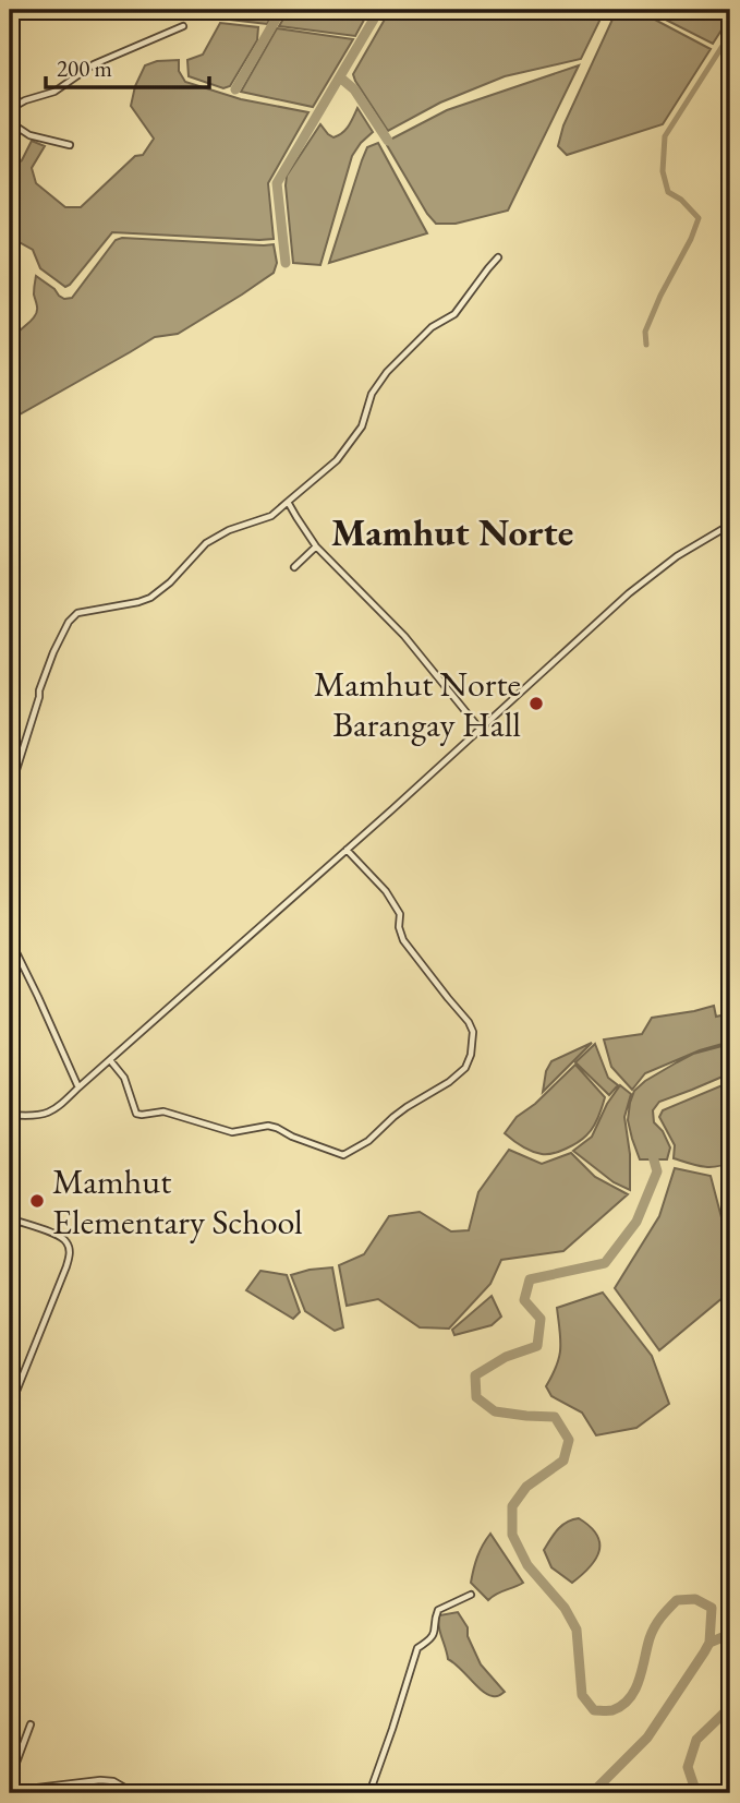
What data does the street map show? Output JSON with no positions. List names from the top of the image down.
{
  "districts": ["Mamhut Norte"],
  "places": ["Mamhut Norte Barangay Hall", "Mamhut Elementary School"],
  "scale_bar": "200 m"
}
